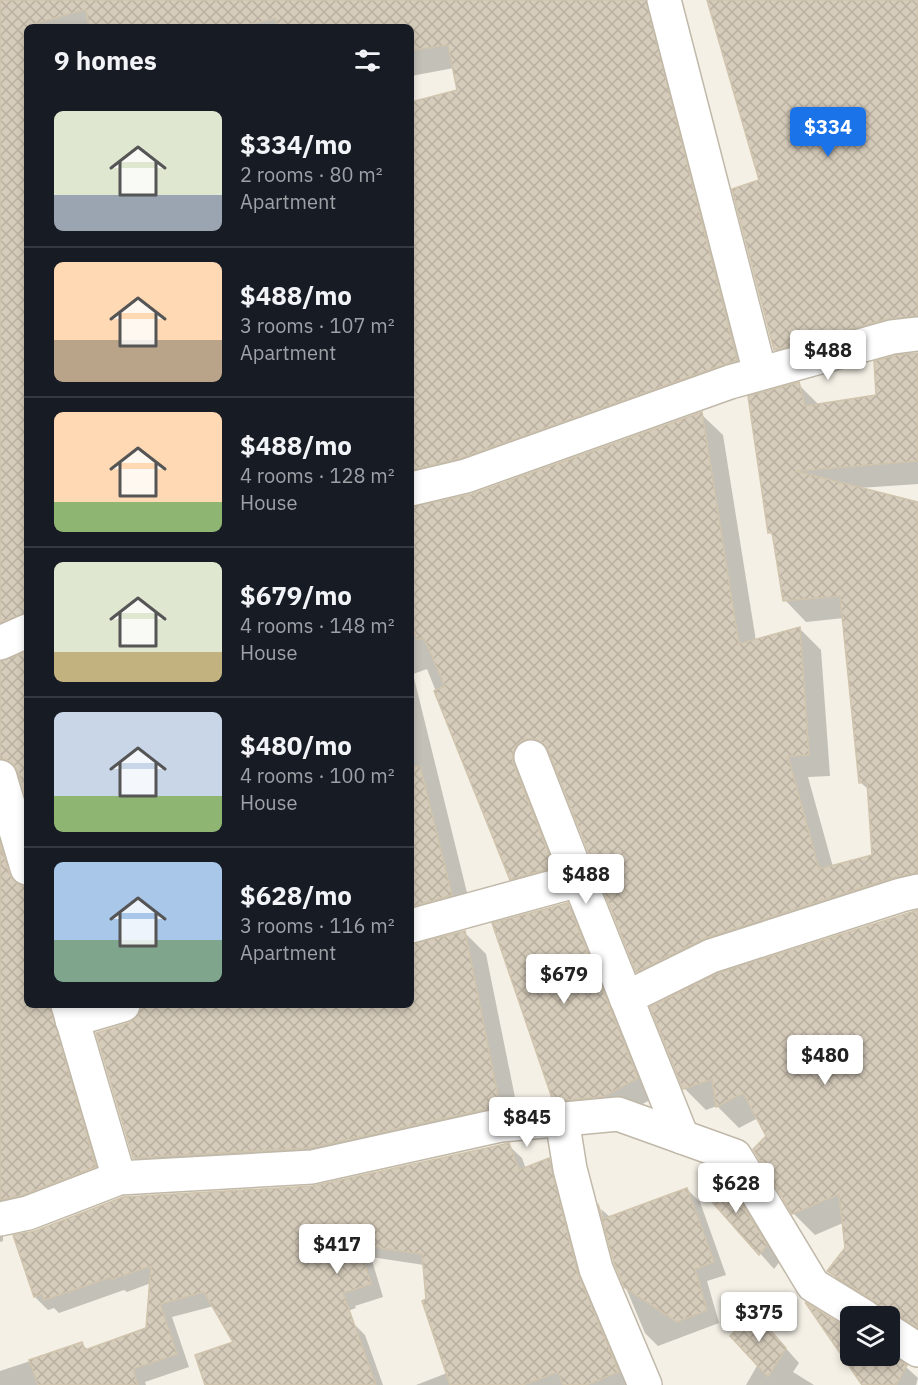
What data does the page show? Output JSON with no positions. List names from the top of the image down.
{
  "page": {
    "heading": "9 homes",
    "list": [
      {
        "name": "$334/mo",
        "note": "2 rooms · 80 m² · Apartment"
      },
      {
        "name": "$488/mo",
        "note": "3 rooms · 107 m² · Apartment"
      },
      {
        "name": "$488/mo",
        "note": "4 rooms · 128 m² · House"
      },
      {
        "name": "$679/mo",
        "note": "4 rooms · 148 m² · House"
      },
      {
        "name": "$480/mo",
        "note": "4 rooms · 100 m² · House"
      },
      {
        "name": "$628/mo",
        "note": "3 rooms · 116 m² · Apartment"
      }
    ],
    "price": [
      "$334",
      "$488",
      "$488",
      "$679",
      "$480",
      "$845",
      "$628",
      "$417",
      "$375"
    ]
  }
}
